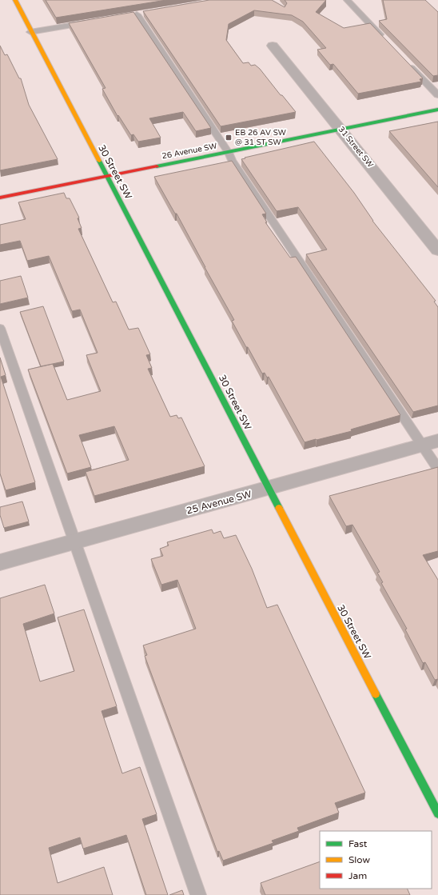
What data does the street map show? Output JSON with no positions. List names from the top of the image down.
{
  "streets": {
    "street": [
      "31 Street SW",
      "26 Avenue SW",
      "30 Street SW",
      "25 Avenue SW"
    ]
  },
  "crossings": [
    ["31 Street SW", "26 Avenue SW"],
    ["26 Avenue SW", "30 Street SW"],
    ["30 Street SW", "25 Avenue SW"]
  ],
  "places": {
    "transit": ["EB 26 AV SW @ 31 ST SW"]
  },
  "legend": ["Fast", "Slow", "Jam"]
}
